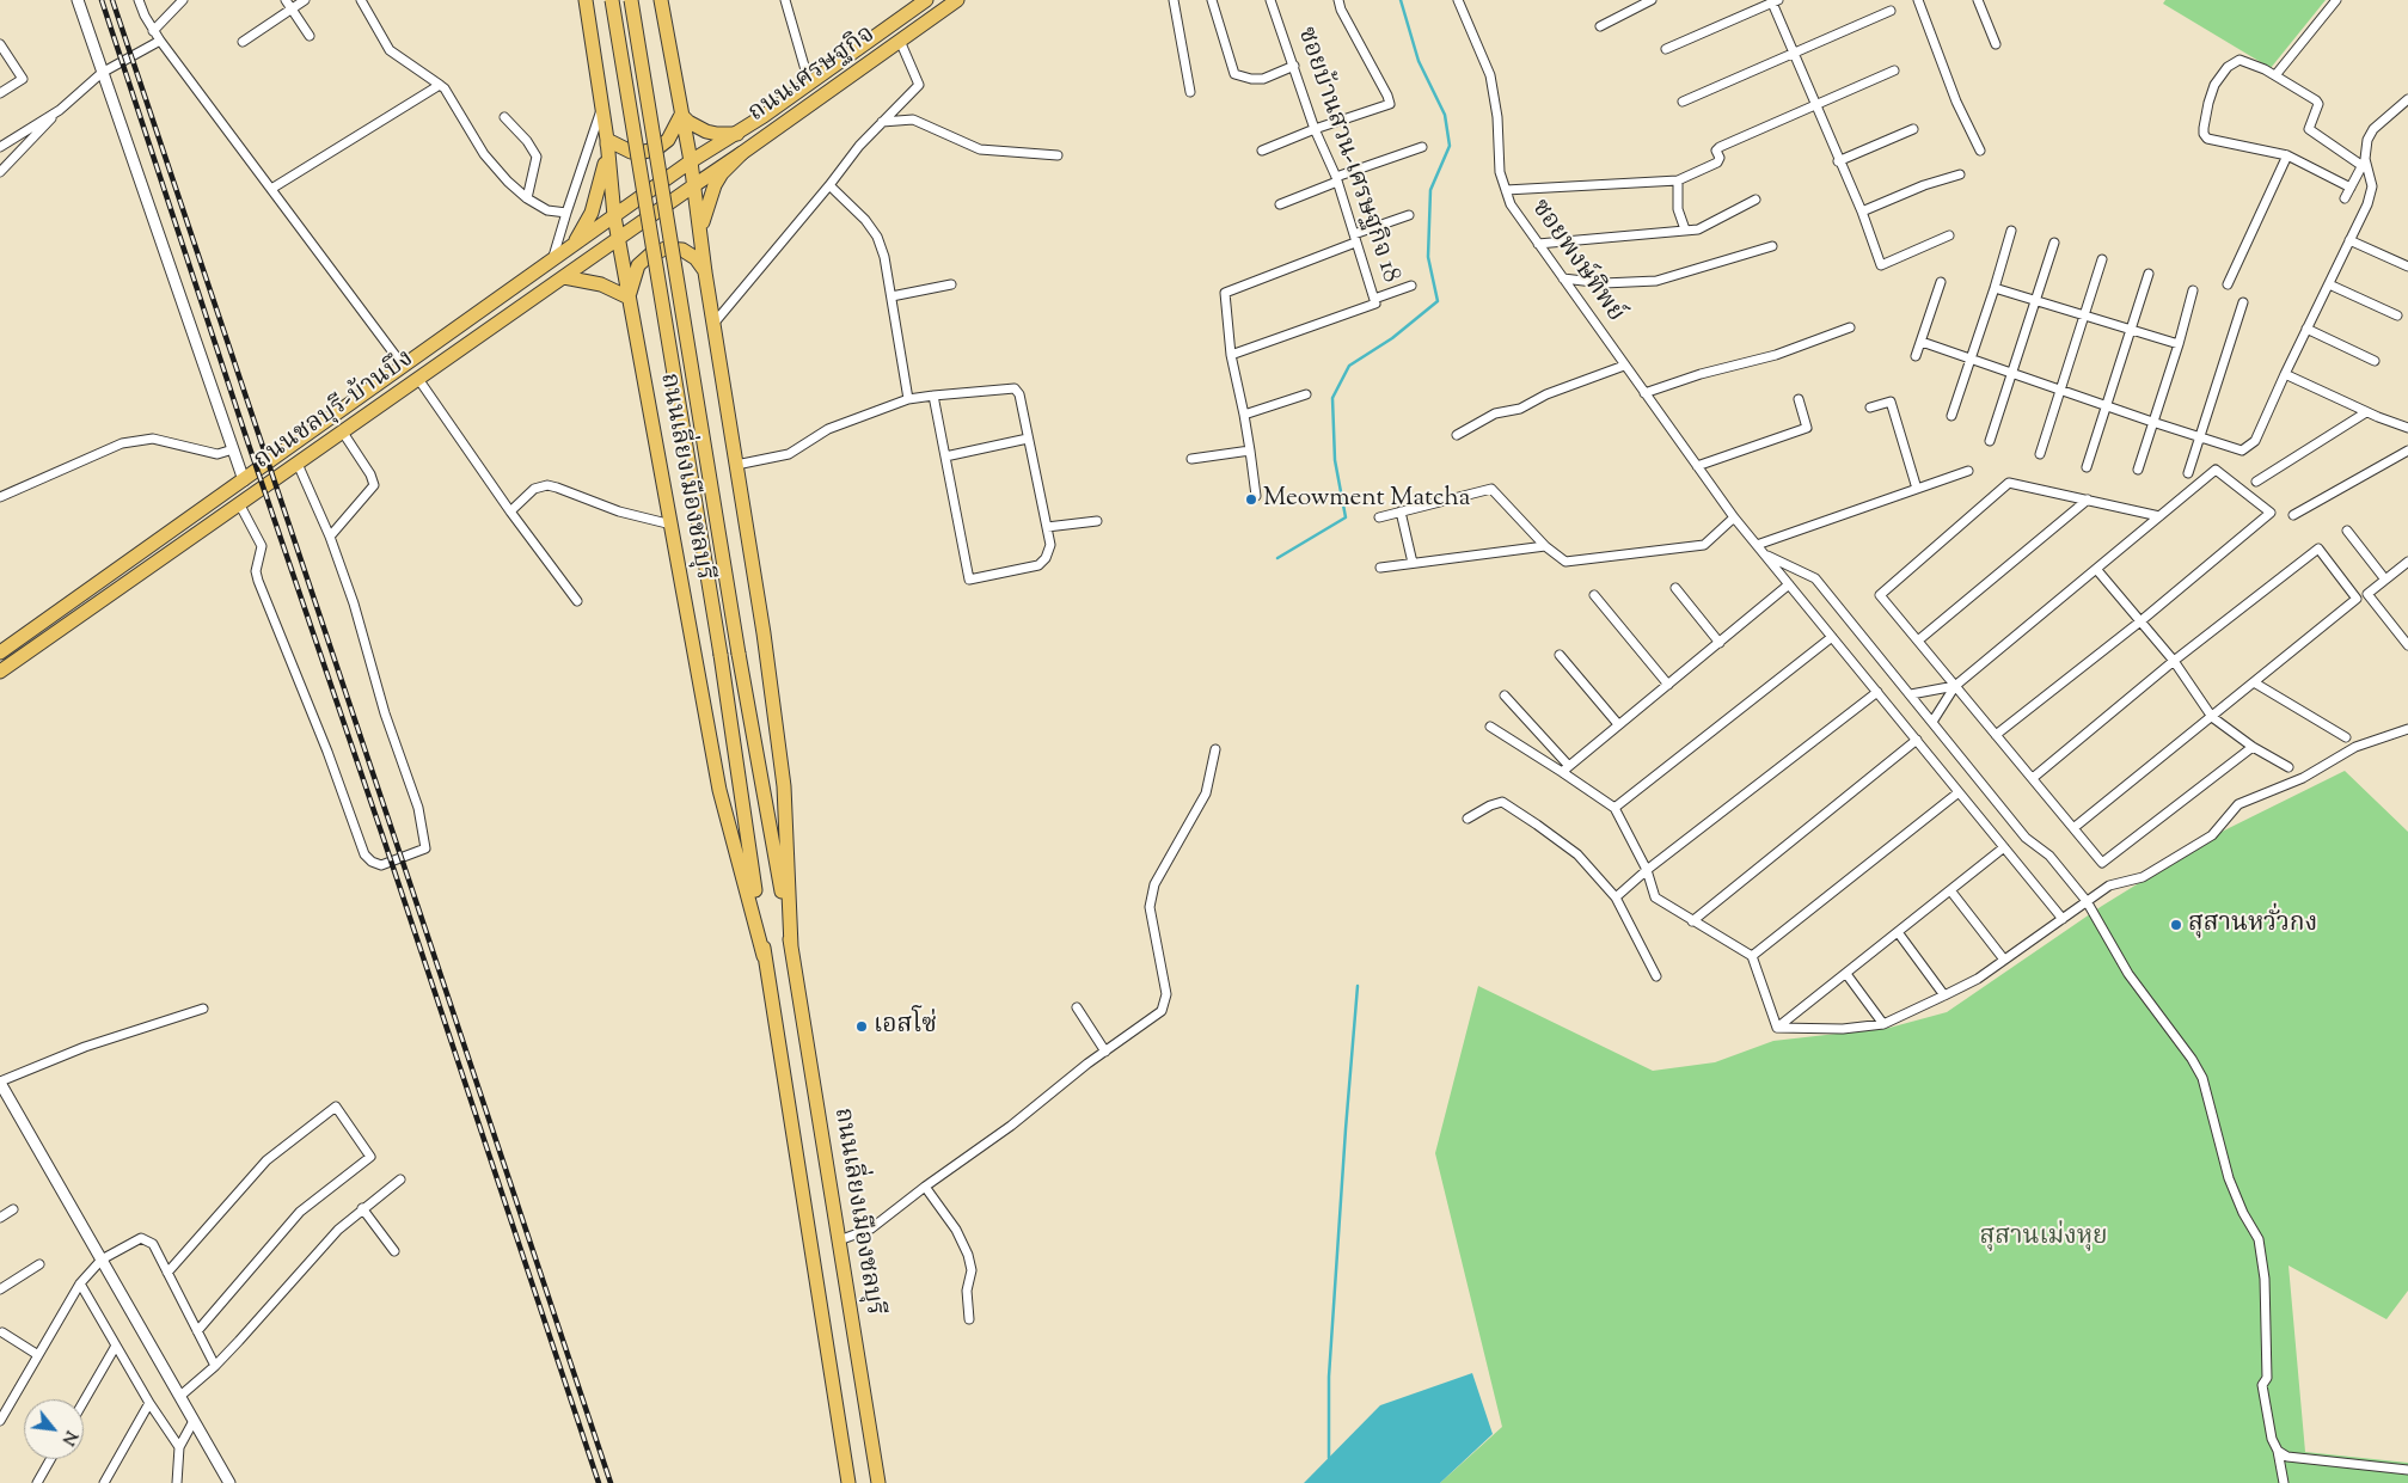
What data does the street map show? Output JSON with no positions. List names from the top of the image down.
{
  "streets": {
    "main road": ["ถนนเศรษฐกิจ", "ถนนชลบุรี-บ้านบึง", "ถนนเลี่ยงเมืองชลบุรี"],
    "street": ["ซอยบ้านสวน-เศรษฐกิจ 18", "ซอยพงษ์ทิพย์"]
  },
  "crossings": [
    ["ถนนเศรษฐกิจ", "ถนนชลบุรี-บ้านบึง"],
    ["ถนนเศรษฐกิจ", "ถนนเลี่ยงเมืองชลบุรี"],
    ["ถนนชลบุรี-บ้านบึง", "ถนนเลี่ยงเมืองชลบุรี"]
  ],
  "parks": ["สุสานเม่งหุย"],
  "places": ["Meowment Matcha", "สุสานหวั่วกง", "เอสโซ่"],
  "north": "bottom right"
}
